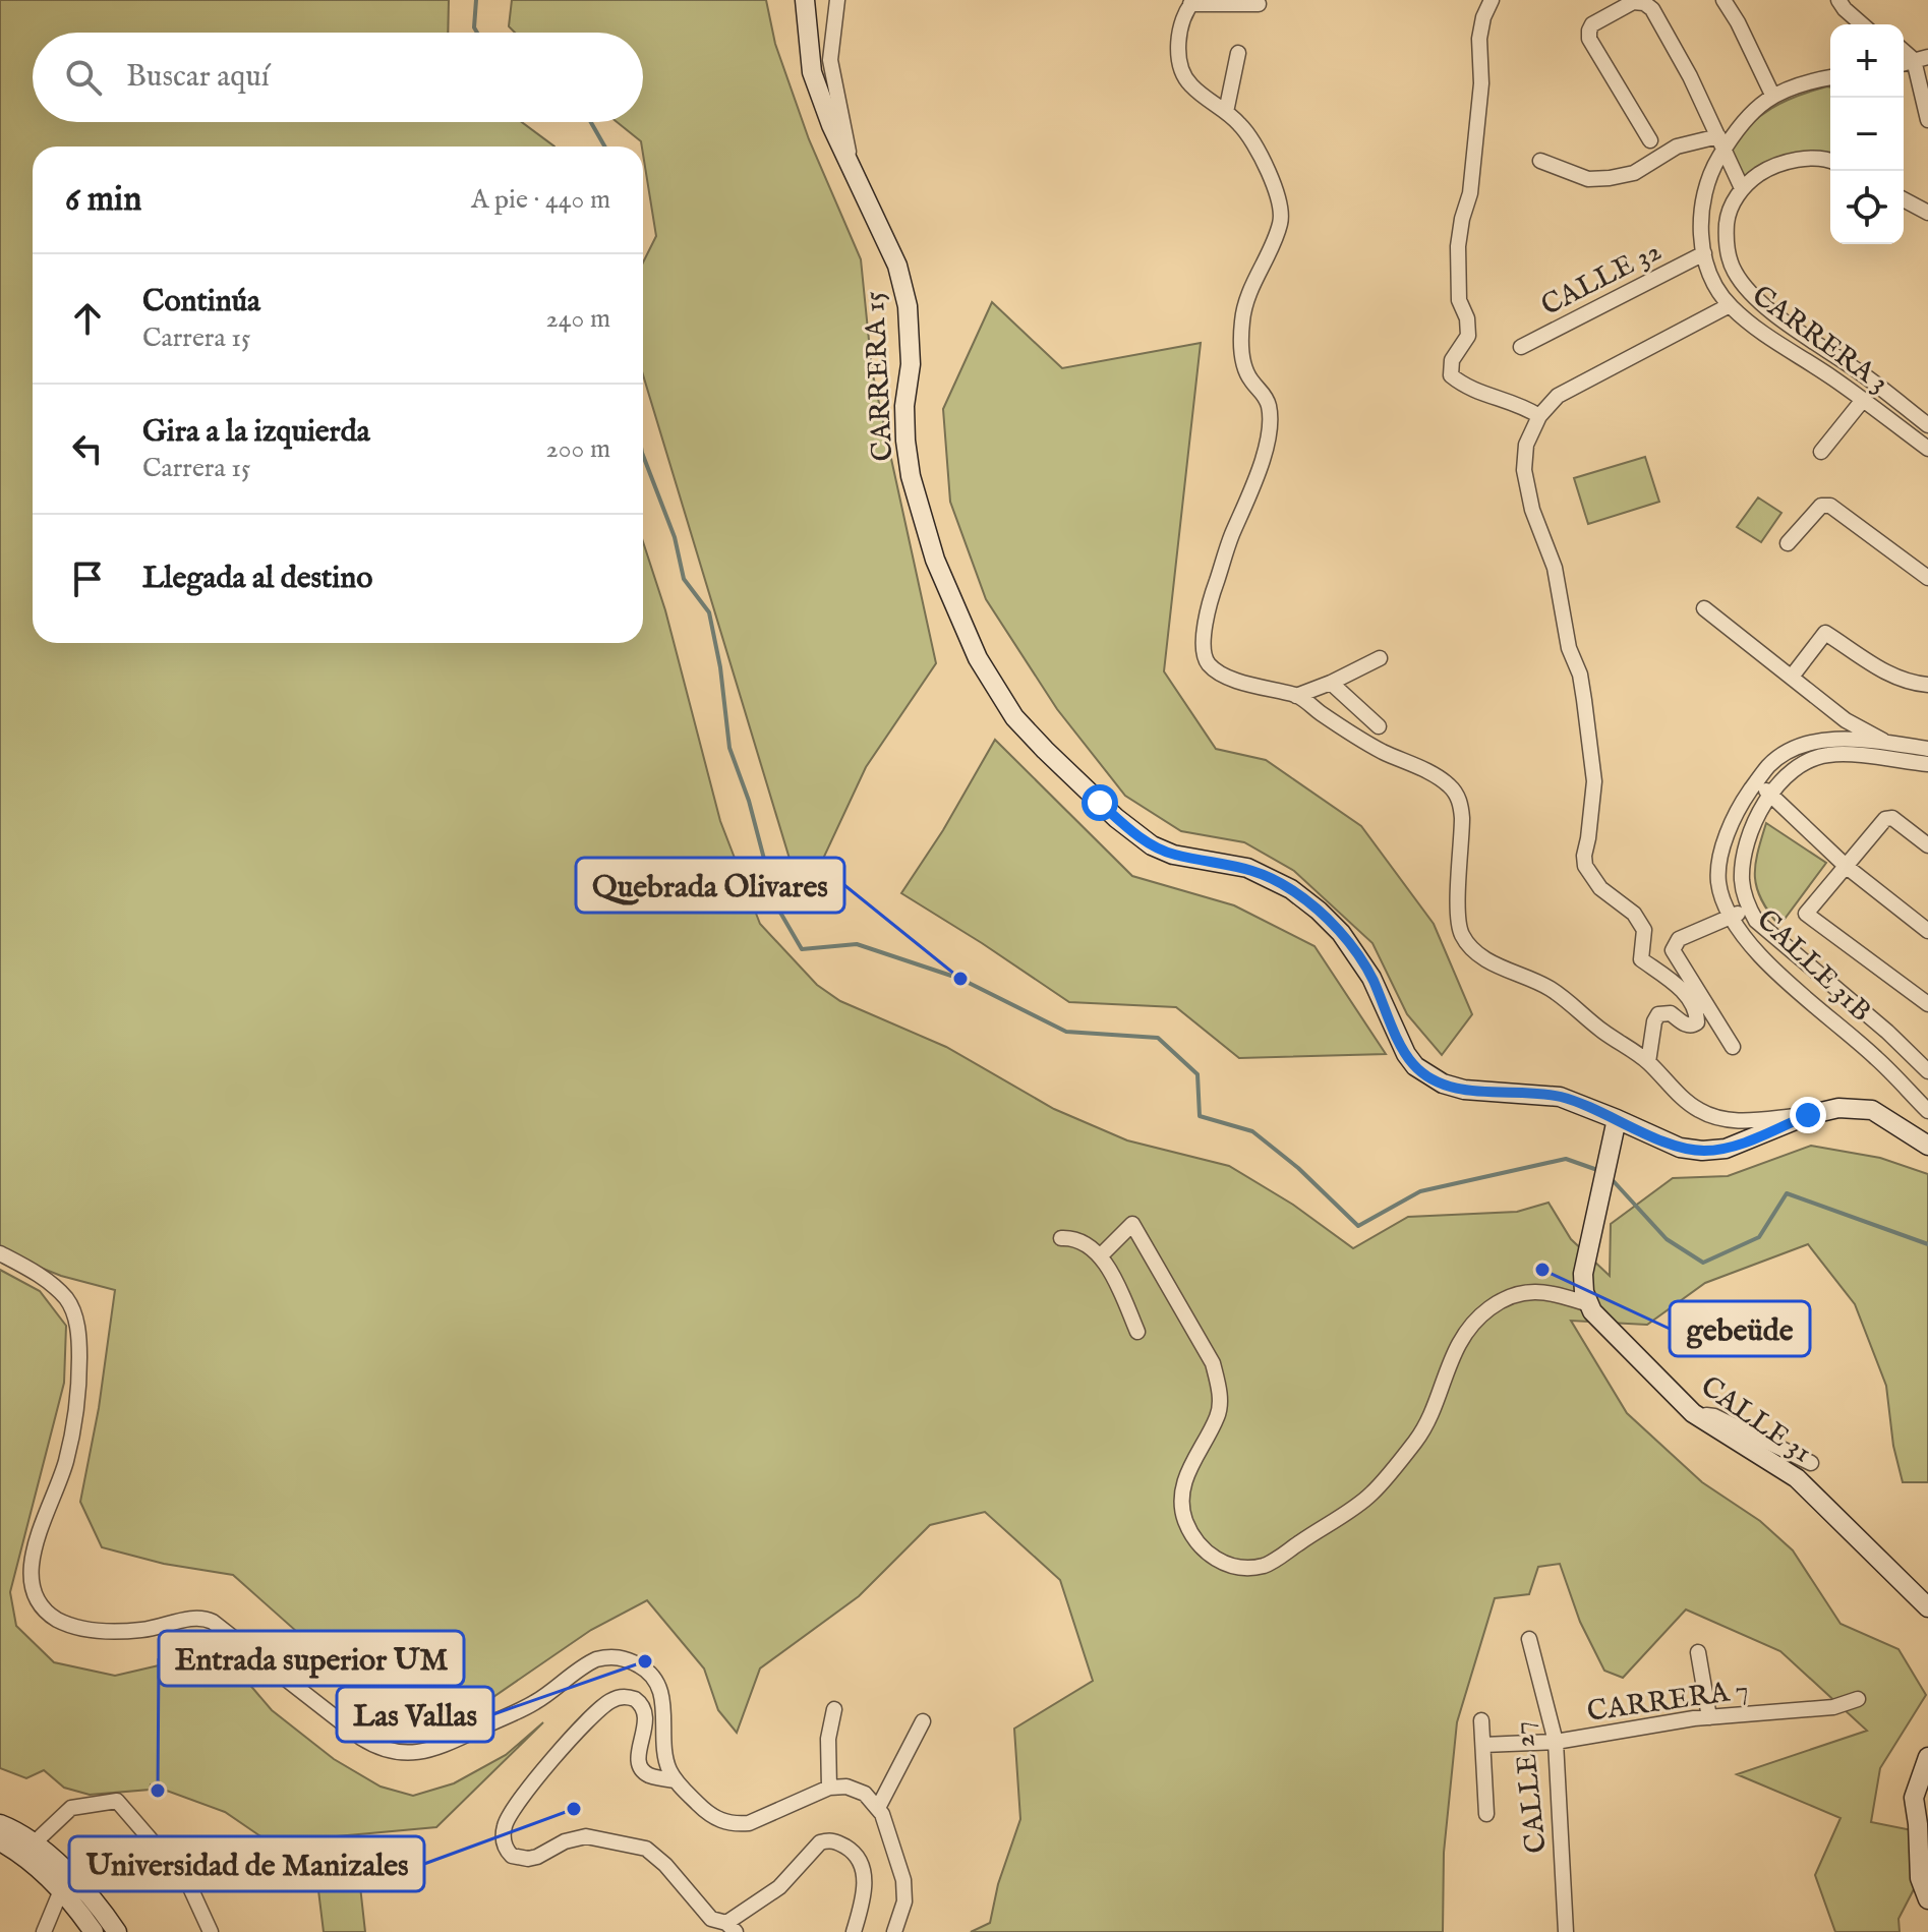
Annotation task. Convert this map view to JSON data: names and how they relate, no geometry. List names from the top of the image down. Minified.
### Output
{"streets":{"main road":["CARRERA 15","CALLE 31"],"street":["CALLE 32","CARRERA 3","CALLE 31B","CARRERA 7","CALLE 27"]},"crossings":[["CALLE 32","CARRERA 3"],["CARRERA 15","CALLE 31"],["CARRERA 7","CALLE 27"]],"places":["Quebrada Olivares","gebeüde","Las Vallas","Entrada superior UM","Universidad de Manizales"],"page":{"map_buttons":["+","−"],"search":"Buscar aquí","heading":["6 min","A pie · 440 m"],"list":[["Continúa","Carrera 15","240 m"],["Gira a la izquierda","Carrera 15","200 m"],"Llegada al destino"]}}
